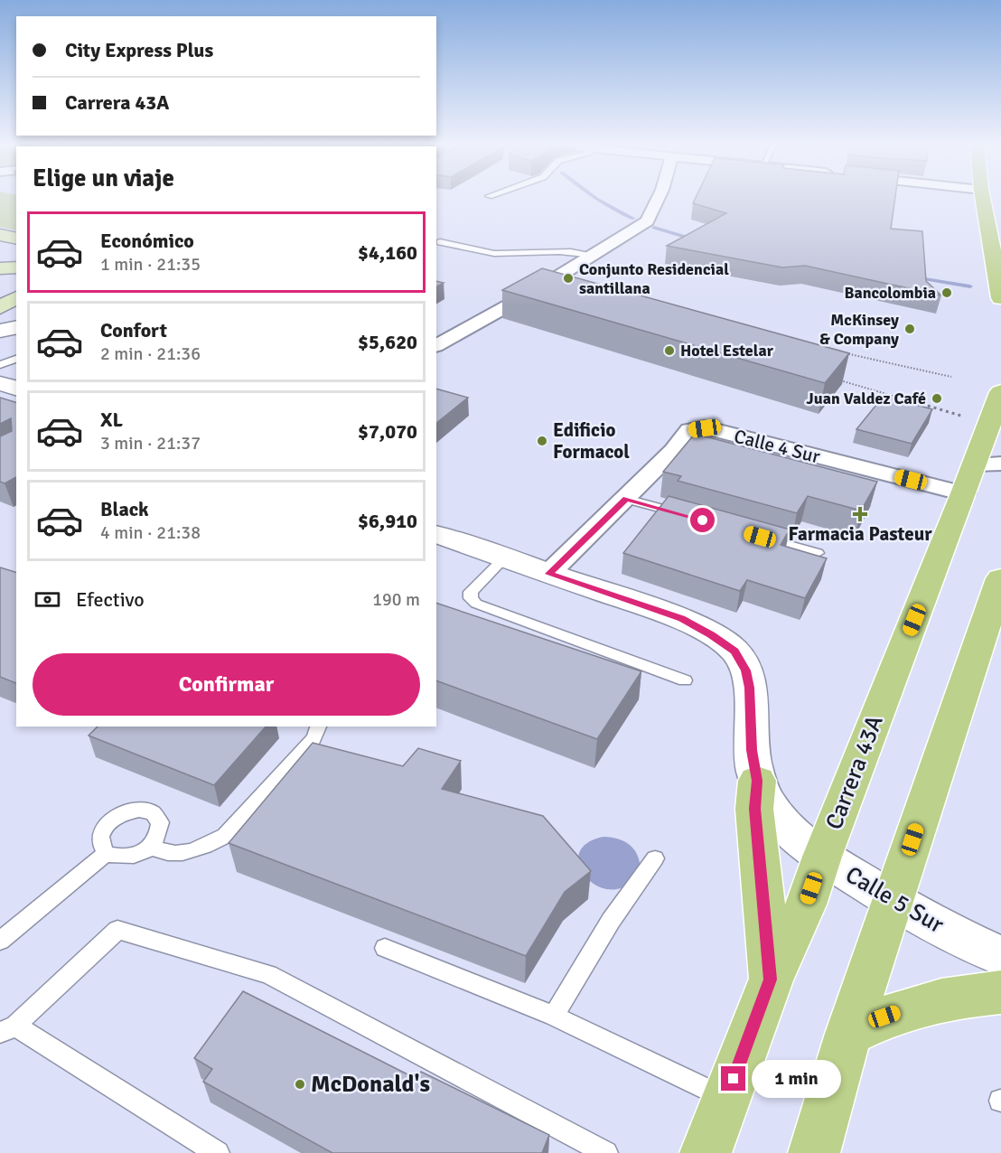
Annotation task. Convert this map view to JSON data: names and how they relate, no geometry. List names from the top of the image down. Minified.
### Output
{"streets":{"main road":["Carrera 43A"],"street":["Calle 4 Sur","Calle 5 Sur"]},"crossings":[["Calle 4 Sur","Carrera 43A"],["Carrera 43A","Calle 5 Sur"]],"places":{"other":["Conjunto Residencial santillana","Bancolombia","McKinsey & Company","Hotel Estelar","Juan Valdez Café","Edificio Formacol","McDonald's"],"health":["Farmacia Pasteur"]},"page":{"banner":["City Express Plus","Carrera 43A"],"heading":"Elige un viaje","list":[{"name":"Económico","note":"1 min · 21:35","value":"$4,160"},{"name":"Confort","note":"2 min · 21:36","value":"$5,620"},{"name":"XL","note":"3 min · 21:37","value":"$7,070"},{"name":"Black","note":"4 min · 21:38","value":"$6,910"}],"pay":["Efectivo","190 m"],"buttons":"Confirmar","bubble":"1 min"}}
